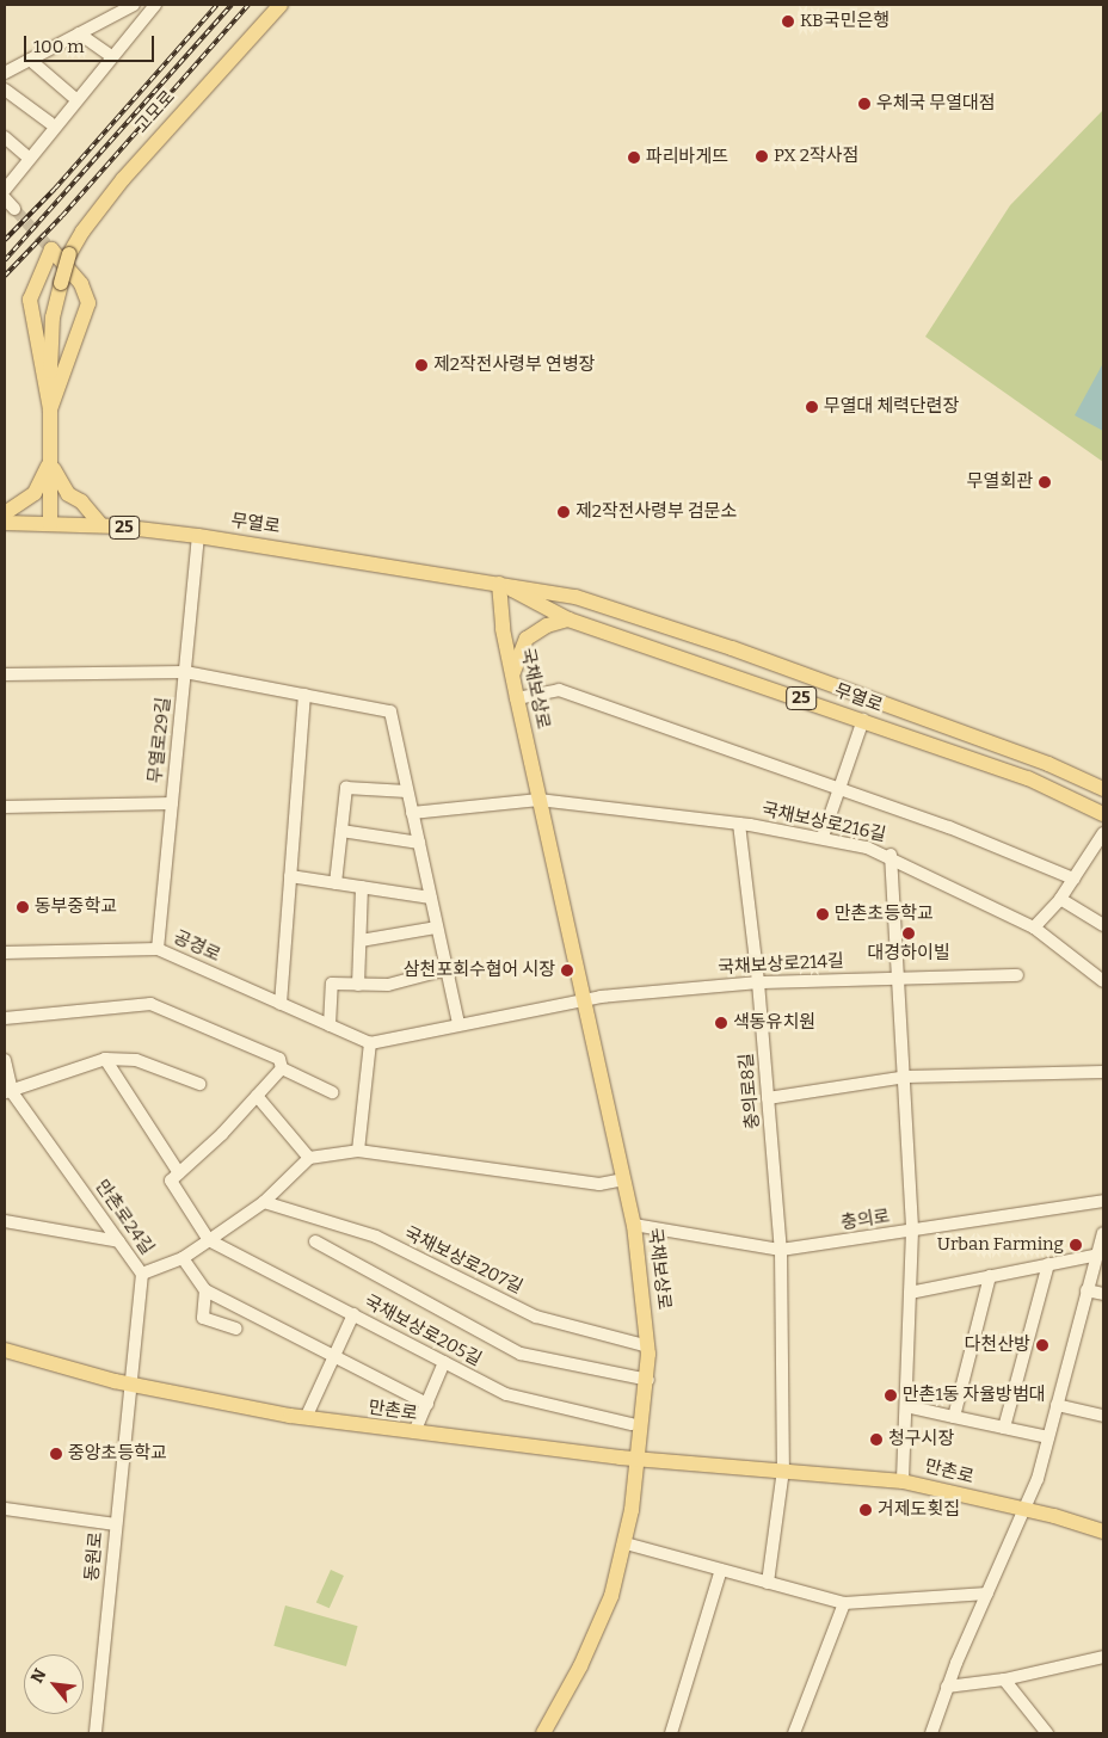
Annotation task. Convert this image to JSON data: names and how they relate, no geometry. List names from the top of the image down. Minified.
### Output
{"streets":{"main road":["고모로","무열로","25","국채보상로","만촌로"],"street":["무열로29길","국채보상로216길","공경로","국채보상로214길","충의로8길","만촌로24길","충의로","국채보상로207길","국채보상로205길","동원로"]},"crossings":[["무열로","국채보상로"],["무열로","무열로29길"],["국채보상로","국채보상로216길"],["국채보상로","국채보상로214길"],["국채보상로","충의로"],["국채보상로","국채보상로207길"],["국채보상로","만촌로"],["무열로29길","공경로"],["국채보상로216길","충의로8길"],["국채보상로214길","충의로8길"],["충의로8길","충의로"],["충의로8길","만촌로"],["만촌로24길","만촌로"],["만촌로24길","동원로"],["만촌로","동원로"]],"places":["KB국민은행","우체국 무열대점","PX 2작사점","파리바게뜨","제2작전사령부 연병장","무열대 체력단련장","무열회관","제2작전사령부 검문소","동부중학교","만촌초등학교","대경하이빌","삼천포회수협어 시장","색동유치원","Urban Farming","다천산방","만촌1동 자율방범대","청구시장","중앙초등학교","거제도횟집"],"scale_bar":"100 m","north":"top left"}
